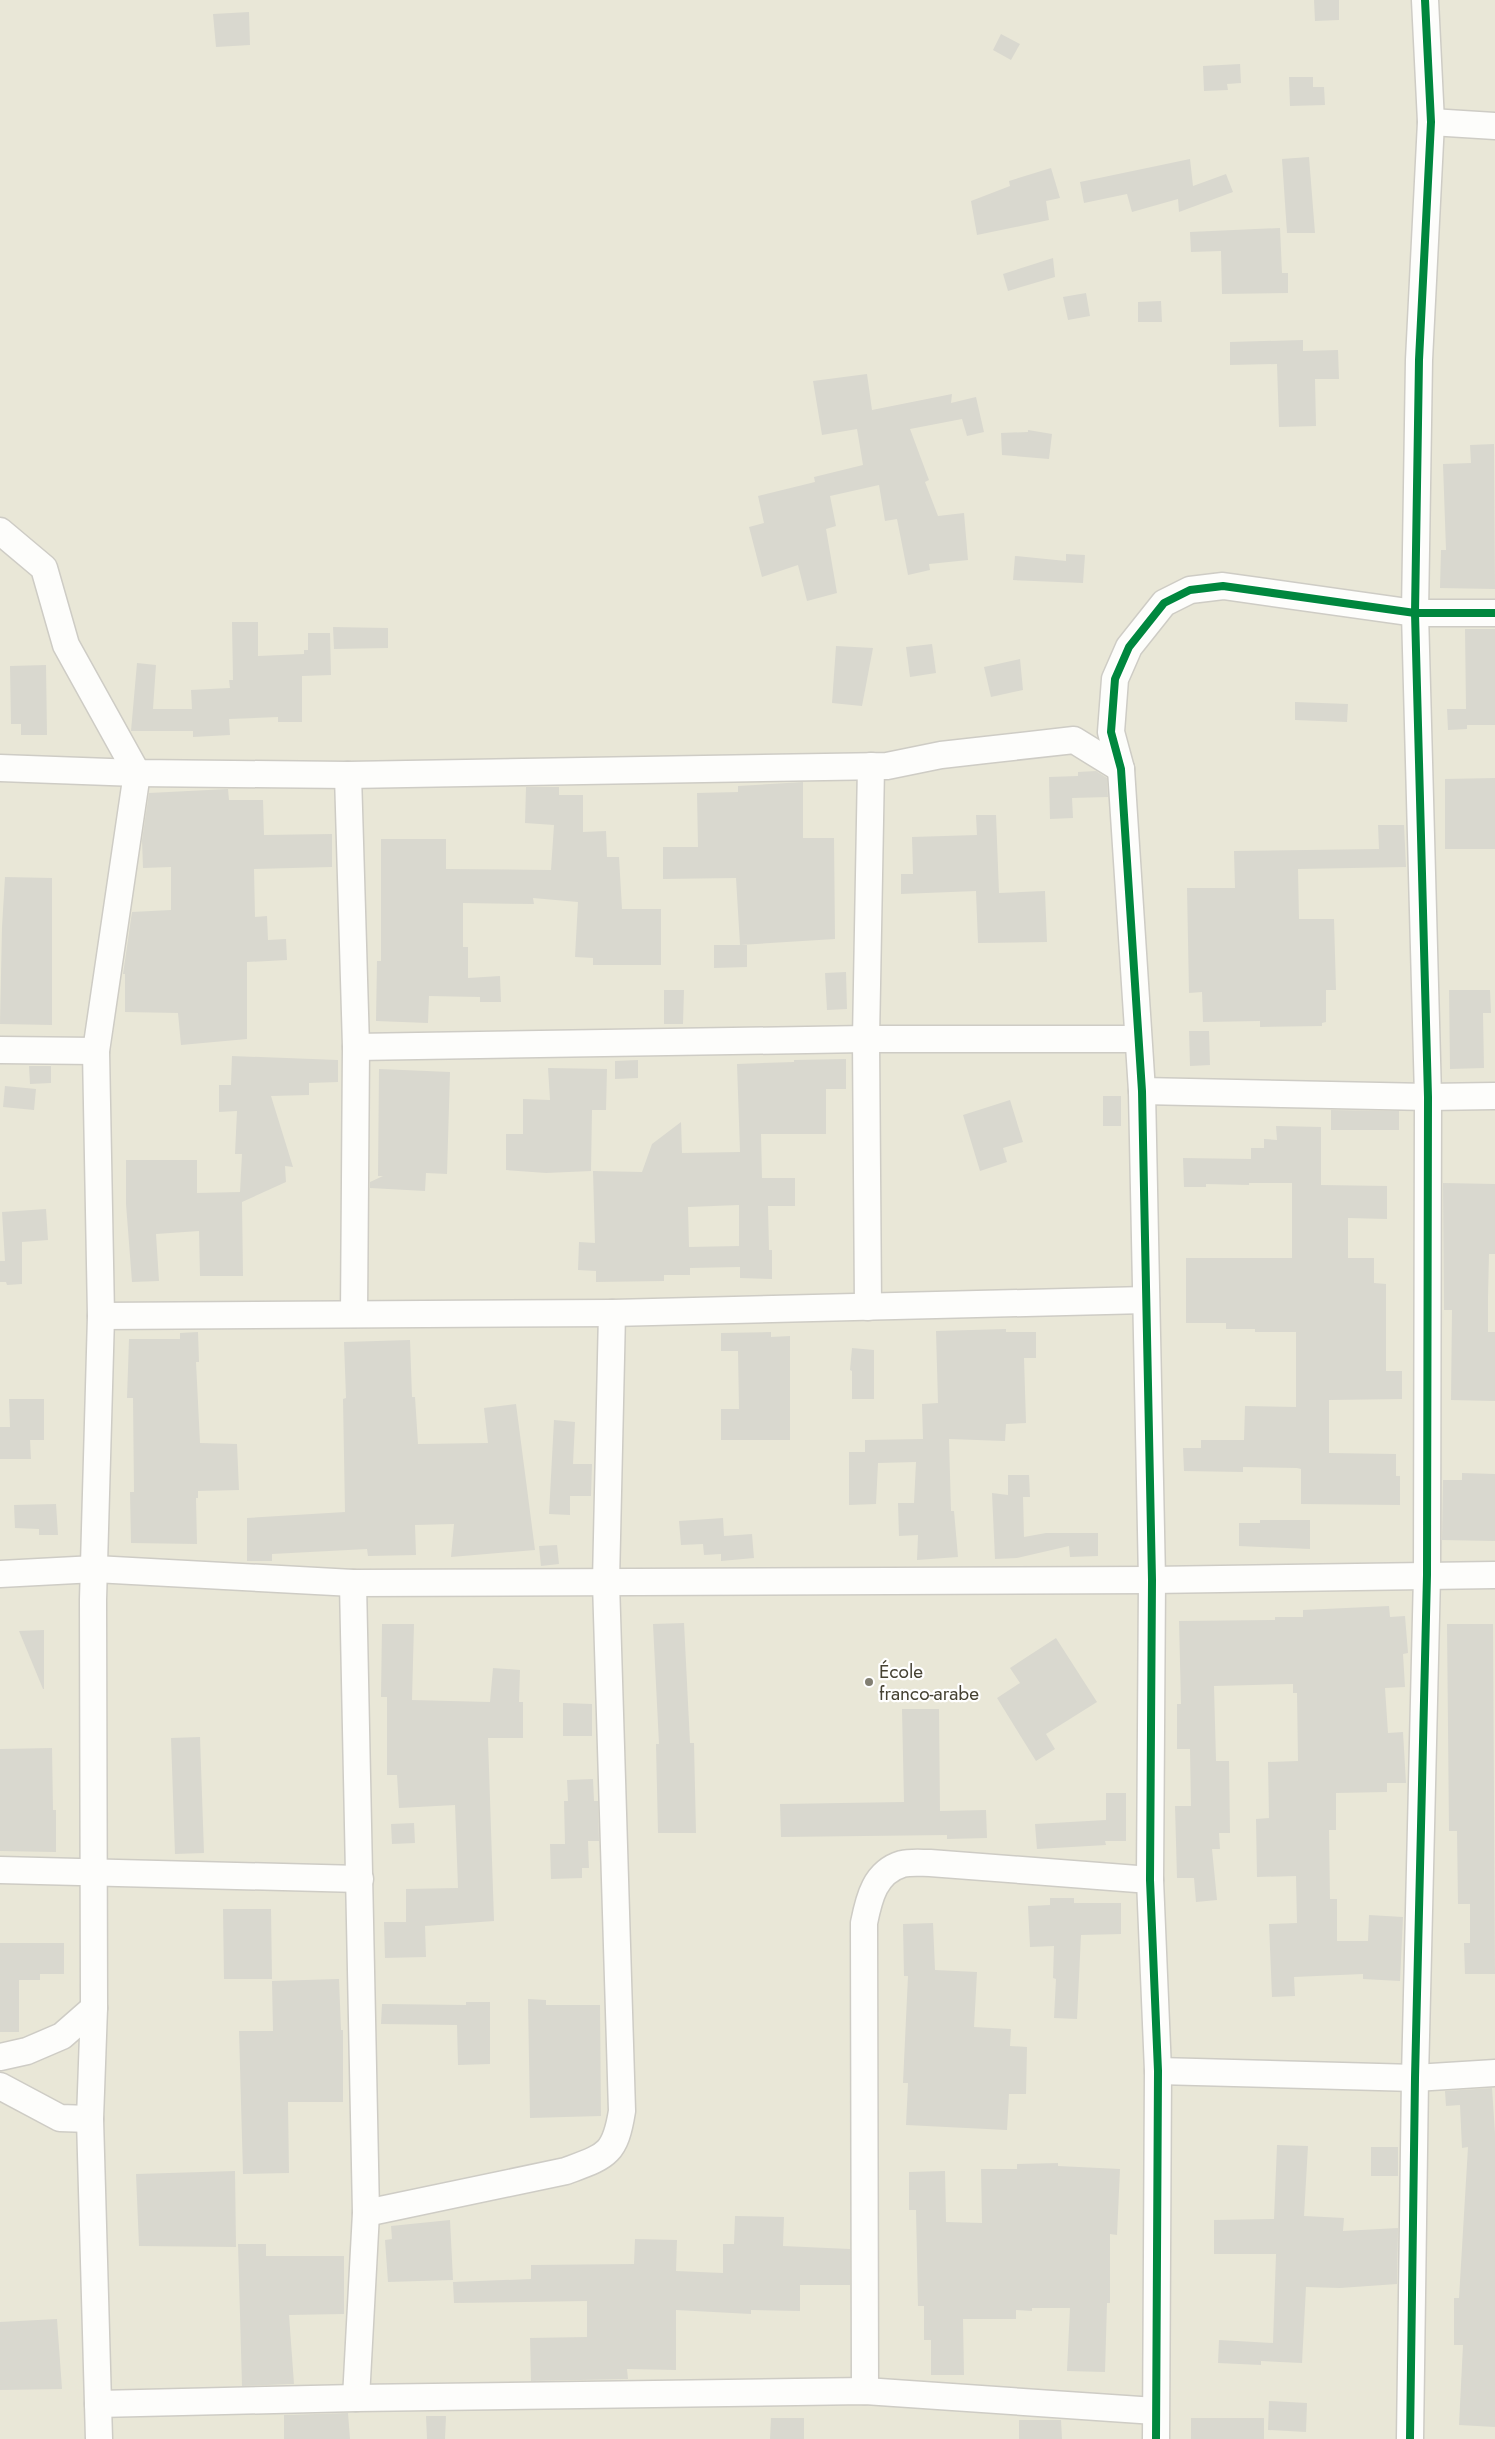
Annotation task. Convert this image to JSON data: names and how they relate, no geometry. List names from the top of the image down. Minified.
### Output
{"places":["École franco-arabe"]}
